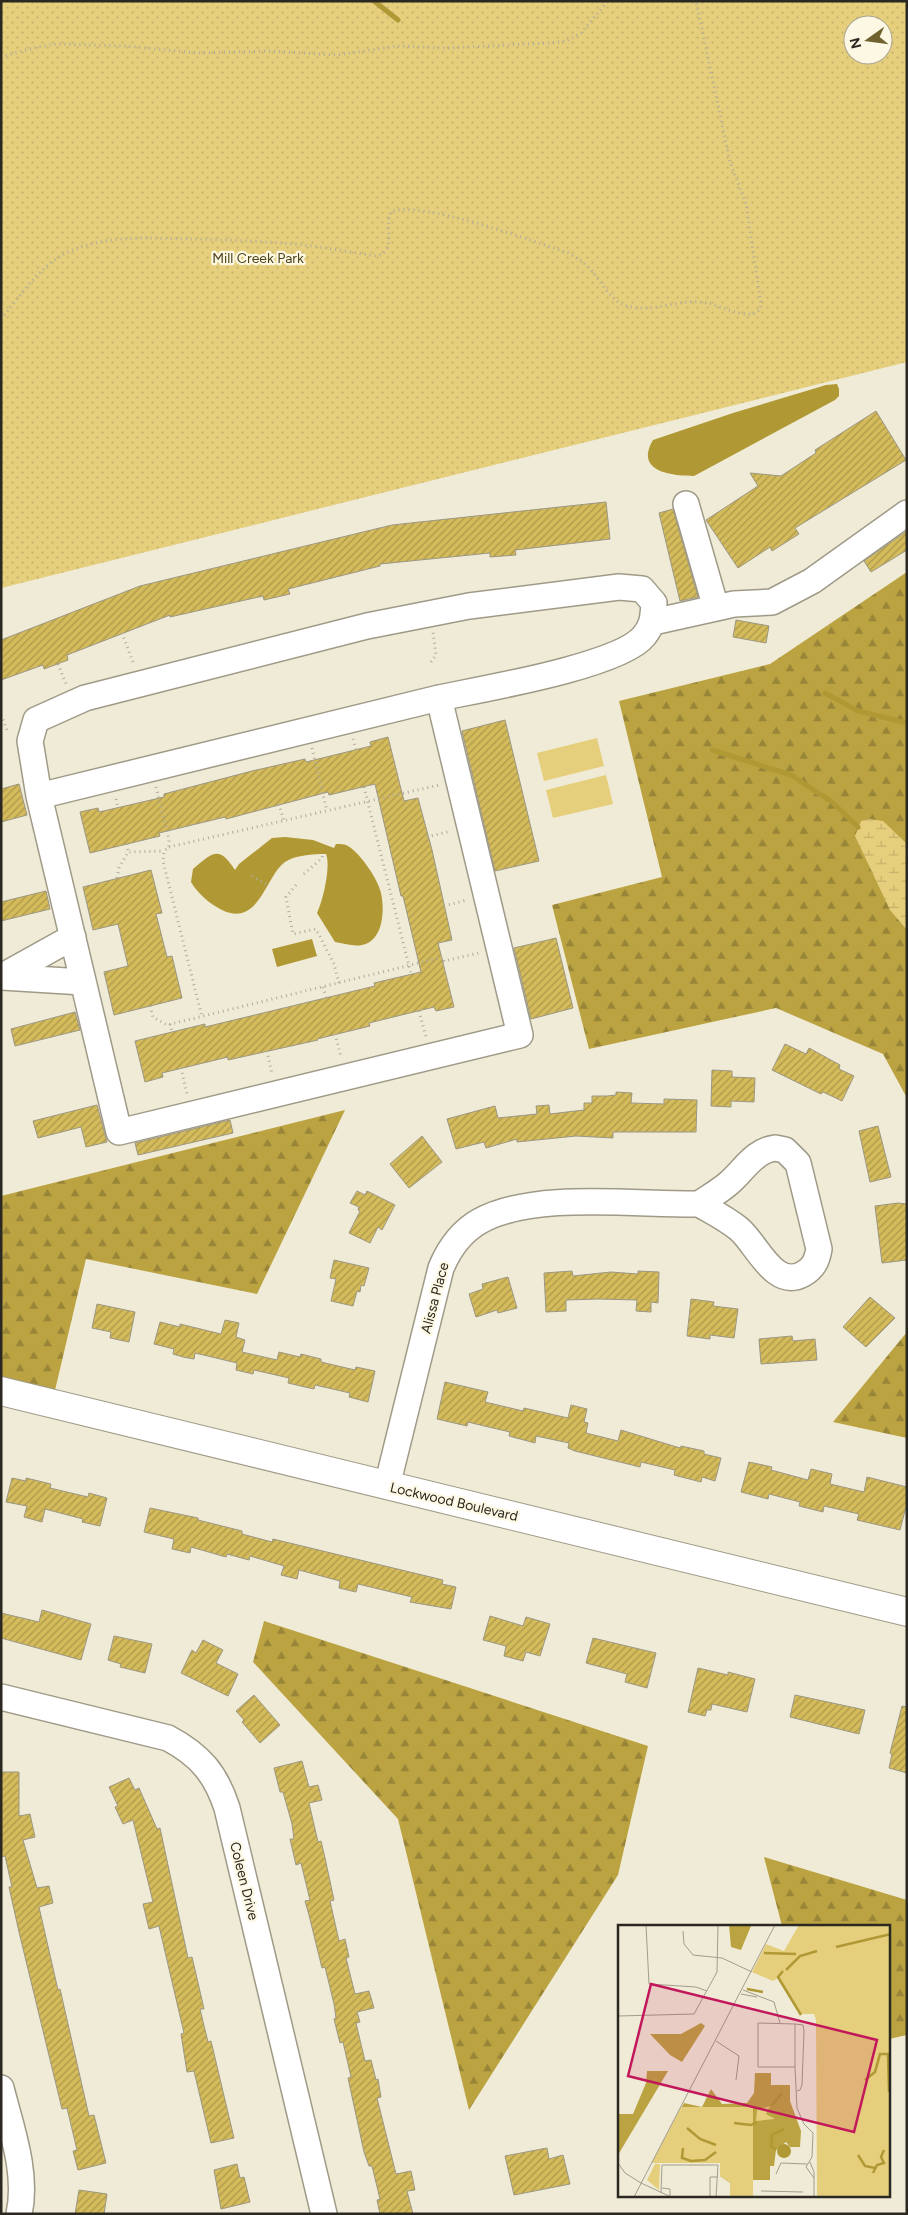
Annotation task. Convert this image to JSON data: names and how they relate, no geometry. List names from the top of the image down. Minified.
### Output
{"streets":{"main road":["Lockwood Boulevard"],"street":["Alissa Place","Coleen Drive"]},"crossings":[["Alissa Place","Lockwood Boulevard"]],"parks":["Mill Creek Park"],"north":"left"}
